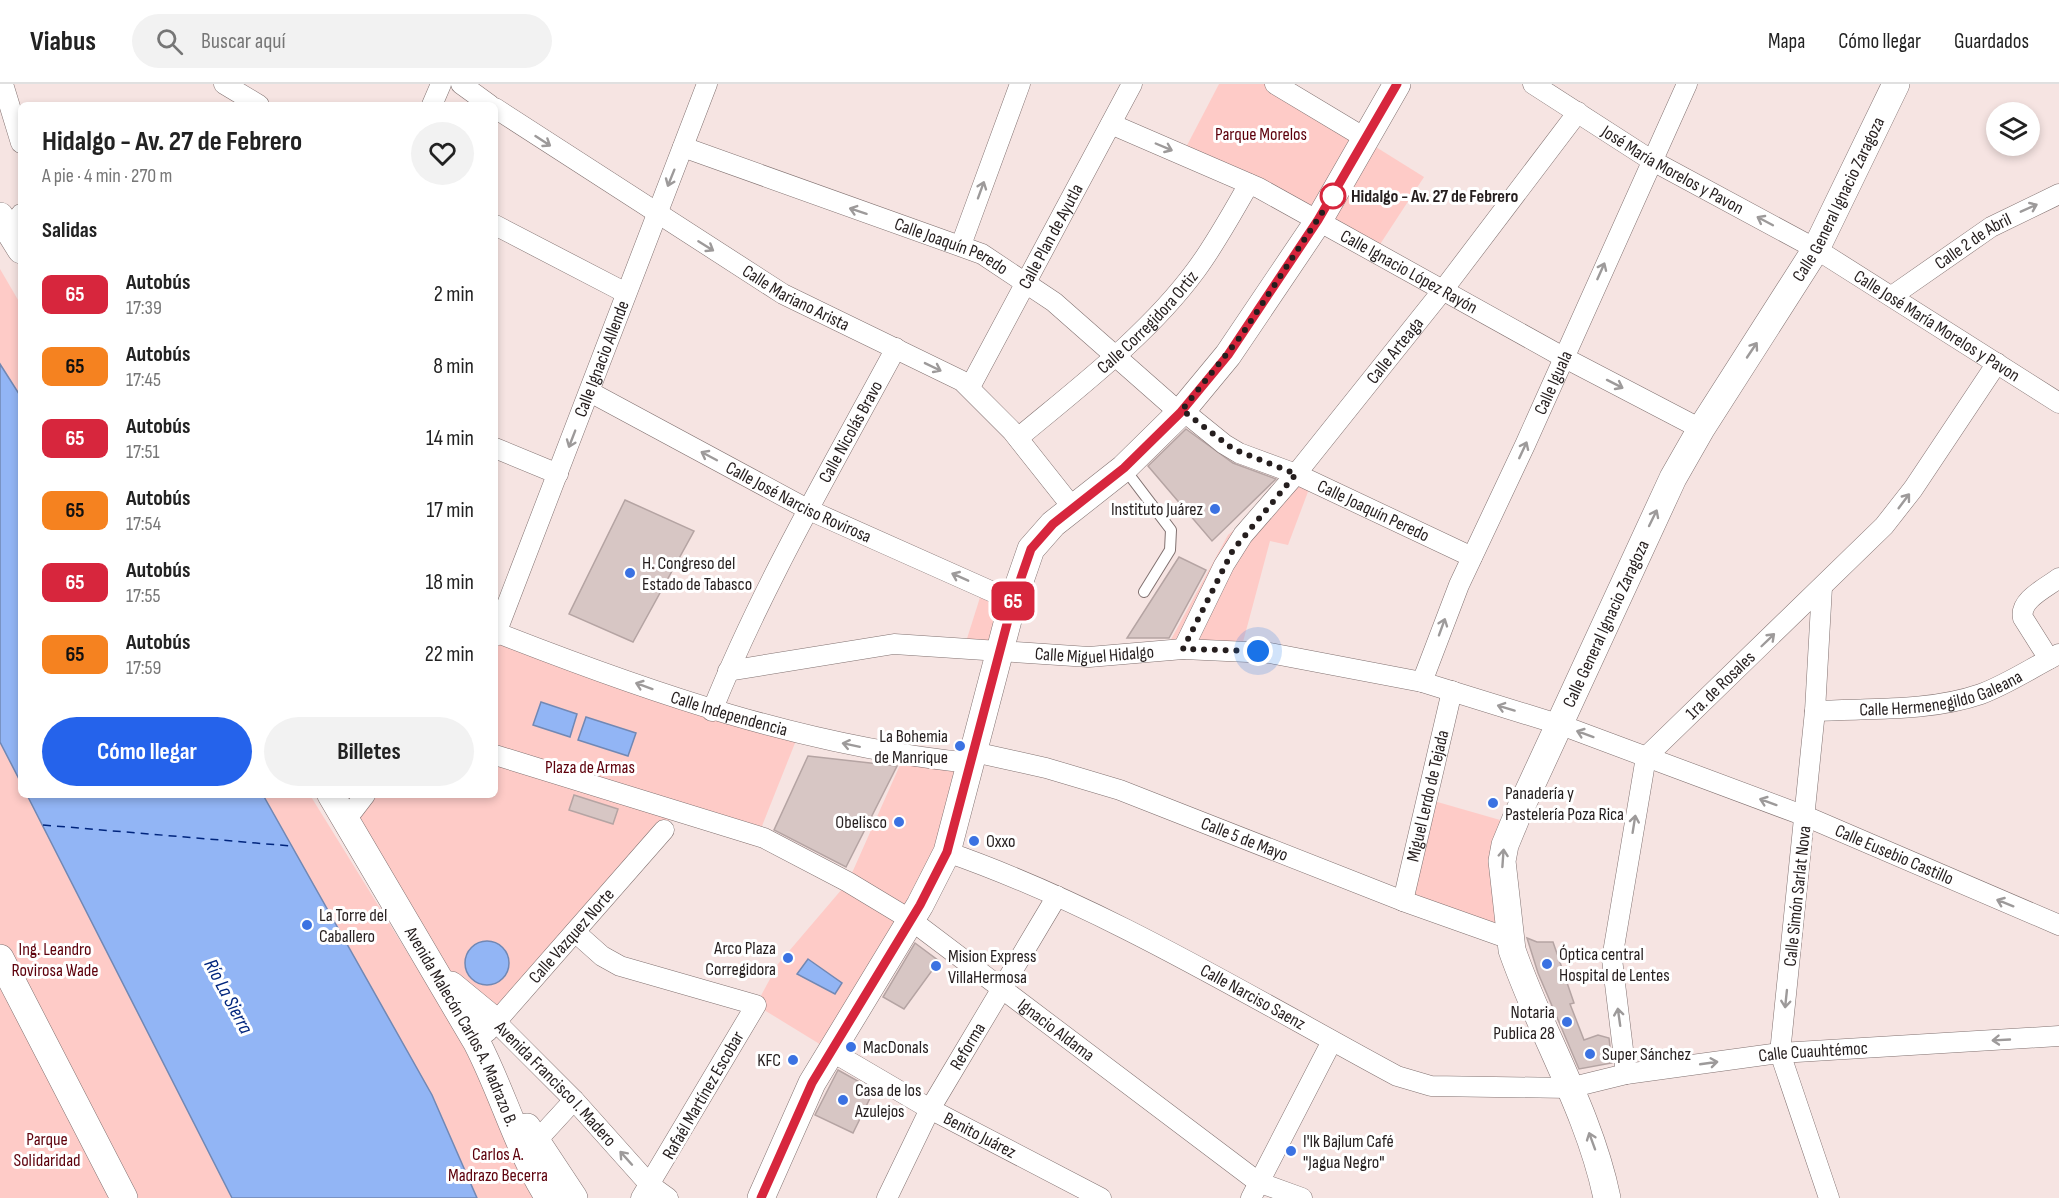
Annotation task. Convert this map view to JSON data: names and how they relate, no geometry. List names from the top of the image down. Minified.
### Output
{"streets":{"main road":["Calle General Ignacio Zaragoza","Avenida Malecón Carlos A. Madrazo B.","Avenida Francisco I. Madero"],"street":["José María Morelos y Pavon","Calle Plan de Ayutla","Calle 2 de Abril","Calle Joaquín Peredo","Calle Ignacio López Rayón","Calle Mariano Arista","Calle Corregidora Ortiz","Calle José María Morelos y Pavon","Calle Arteaga","Calle Ignacio Allende","Calle Iguala","Calle Nicolás Bravo","Calle José Narciso Rovirosa","Calle Miguel Hidalgo","1ra. de Rosales","Calle Hermenegildo Galeana","Calle Independencia","Miguel Lerdo de Tejada","Calle 5 de Mayo","Calle Eusebio Castillo","Calle Simón Sarlat Nova","Calle Vazquez Norte","Calle Narciso Saenz","Ignacio Aldama","Reforma","Calle Cuauhtémoc","Rafaél Martínez Escobar","Benito Juárez"]},"crossings":[["José María Morelos y Pavon","Calle General Ignacio Zaragoza"],["José María Morelos y Pavon","Calle José María Morelos y Pavon"],["José María Morelos y Pavon","Calle Arteaga"],["José María Morelos y Pavon","Calle Iguala"],["Calle General Ignacio Zaragoza","Calle Ignacio López Rayón"],["Calle General Ignacio Zaragoza","Calle José María Morelos y Pavon"],["Calle General Ignacio Zaragoza","Calle Miguel Hidalgo"],["Calle General Ignacio Zaragoza","Calle 5 de Mayo"],["Calle General Ignacio Zaragoza","Calle Eusebio Castillo"],["Calle General Ignacio Zaragoza","Calle Narciso Saenz"],["Calle General Ignacio Zaragoza","Calle Cuauhtémoc"],["Calle Plan de Ayutla","Calle Joaquín Peredo"],["Calle Plan de Ayutla","Calle Ignacio López Rayón"],["Calle Plan de Ayutla","Calle Mariano Arista"],["Calle 2 de Abril","Calle José María Morelos y Pavon"],["Calle Joaquín Peredo","Calle Corregidora Ortiz"],["Calle Joaquín Peredo","Calle Arteaga"],["Calle Joaquín Peredo","Calle Ignacio Allende"],["Calle Joaquín Peredo","Calle Iguala"],["Calle Ignacio López Rayón","Calle Corregidora Ortiz"],["Calle Ignacio López Rayón","Calle Arteaga"],["Calle Ignacio López Rayón","Calle Iguala"],["Calle Mariano Arista","Calle Corregidora Ortiz"],["Calle Mariano Arista","Calle Ignacio Allende"],["Calle Mariano Arista","Calle Nicolás Bravo"],["Calle José María Morelos y Pavon","1ra. de Rosales"],["Calle Arteaga","Calle Miguel Hidalgo"],["Calle Ignacio Allende","Calle José Narciso Rovirosa"],["Calle Iguala","Calle Miguel Hidalgo"],["Calle Nicolás Bravo","Calle José Narciso Rovirosa"],["Calle Nicolás Bravo","Calle Miguel Hidalgo"],["Calle Nicolás Bravo","Calle Independencia"],["Calle Miguel Hidalgo","Miguel Lerdo de Tejada"],["Calle Miguel Hidalgo","Calle Eusebio Castillo"],["1ra. de Rosales","Calle Eusebio Castillo"],["1ra. de Rosales","Calle Simón Sarlat Nova"],["Calle Hermenegildo Galeana","Calle Simón Sarlat Nova"],["Calle Independencia","Calle 5 de Mayo"],["Miguel Lerdo de Tejada","Calle 5 de Mayo"],["Calle Eusebio Castillo","Calle Simón Sarlat Nova"],["Calle Simón Sarlat Nova","Calle Cuauhtémoc"],["Calle Vazquez Norte","Avenida Malecón Carlos A. Madrazo B."],["Calle Vazquez Norte","Avenida Francisco I. Madero"],["Calle Vazquez Norte","Rafaél Martínez Escobar"],["Calle Narciso Saenz","Reforma"],["Calle Narciso Saenz","Calle Cuauhtémoc"],["Avenida Malecón Carlos A. Madrazo B.","Avenida Francisco I. Madero"],["Ignacio Aldama","Reforma"],["Reforma","Benito Juárez"],["Avenida Francisco I. Madero","Rafaél Martínez Escobar"]],"one_way":["José María Morelos y Pavon","Calle General Ignacio Zaragoza","Calle 2 de Abril","Calle Ignacio López Rayón","Calle Mariano Arista","Calle Iguala","Calle José Narciso Rovirosa","1ra. de Rosales","Calle Independencia","Calle Eusebio Castillo"],"water":["Río La Sierra"],"parks":["Parque Morelos","Plaza de Armas","Ing. Leandro Rovirosa Wade","Parque Solidaridad","Carlos A. Madrazo Becerra"],"places":["Hidalgo - Av. 27 de Febrero","Instituto Juárez","H. Congreso del Estado de Tabasco","La Bohemia de Manrique","Panadería y Pastelería Poza Rica","Obelisco","Oxxo","La Torre del Caballero","Arco Plaza Corregidora","Óptica central Hospital de Lentes","Mision Express VillaHermosa","Notaria Publica 28","MacDonals","Super Sánchez","KFC","Casa de los Azulejos","I'Ik Bajlum Café \"Jagua Negro\""],"lines":["bus line 65"],"page":{"header":"Viabus","search":"Buscar aquí","nav":["Mapa","Cómo llegar","Guardados"],"on_map":"65","heading":[["Hidalgo - Av. 27 de Febrero","A pie · 4 min · 270 m"],"Salidas"],"list":[{"mark":"65","name":"Autobús","note":"17:39","value":"2 min"},{"mark":"65","name":"Autobús","note":"17:45","value":"8 min"},{"mark":"65","name":"Autobús","note":"17:51","value":"14 min"},{"mark":"65","name":"Autobús","note":"17:54","value":"17 min"},{"mark":"65","name":"Autobús","note":"17:55","value":"18 min"},{"mark":"65","name":"Autobús","note":"17:59","value":"22 min"}],"buttons":["Cómo llegar","Billetes"]}}
